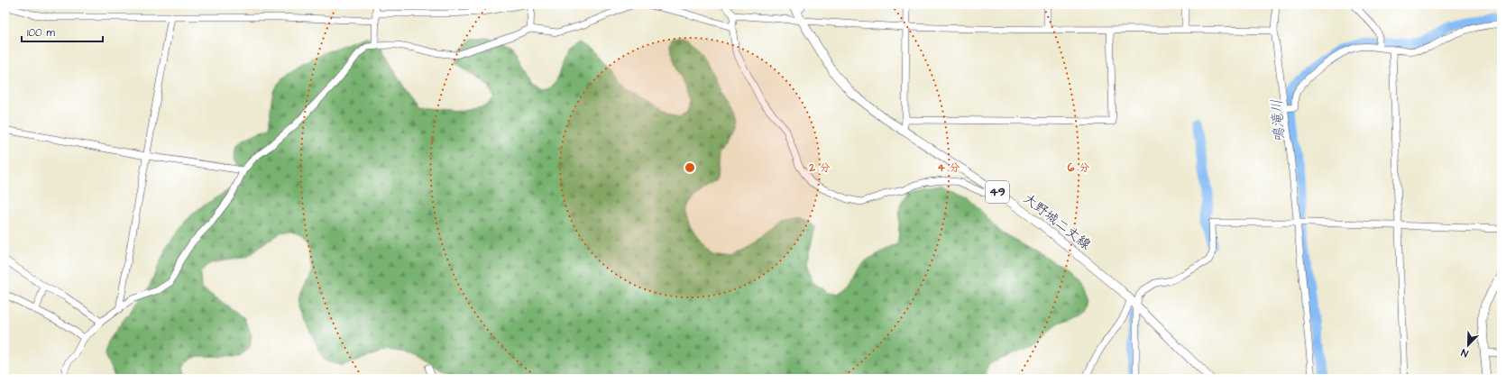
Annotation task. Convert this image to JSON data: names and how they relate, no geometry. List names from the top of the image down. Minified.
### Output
{"streets":{"main road":["49","大野城二丈線"]},"water":["鳴滝川"],"scale_bar":"100 m","north":"bottom left","rings":["2 分","4 分","6 分"]}
